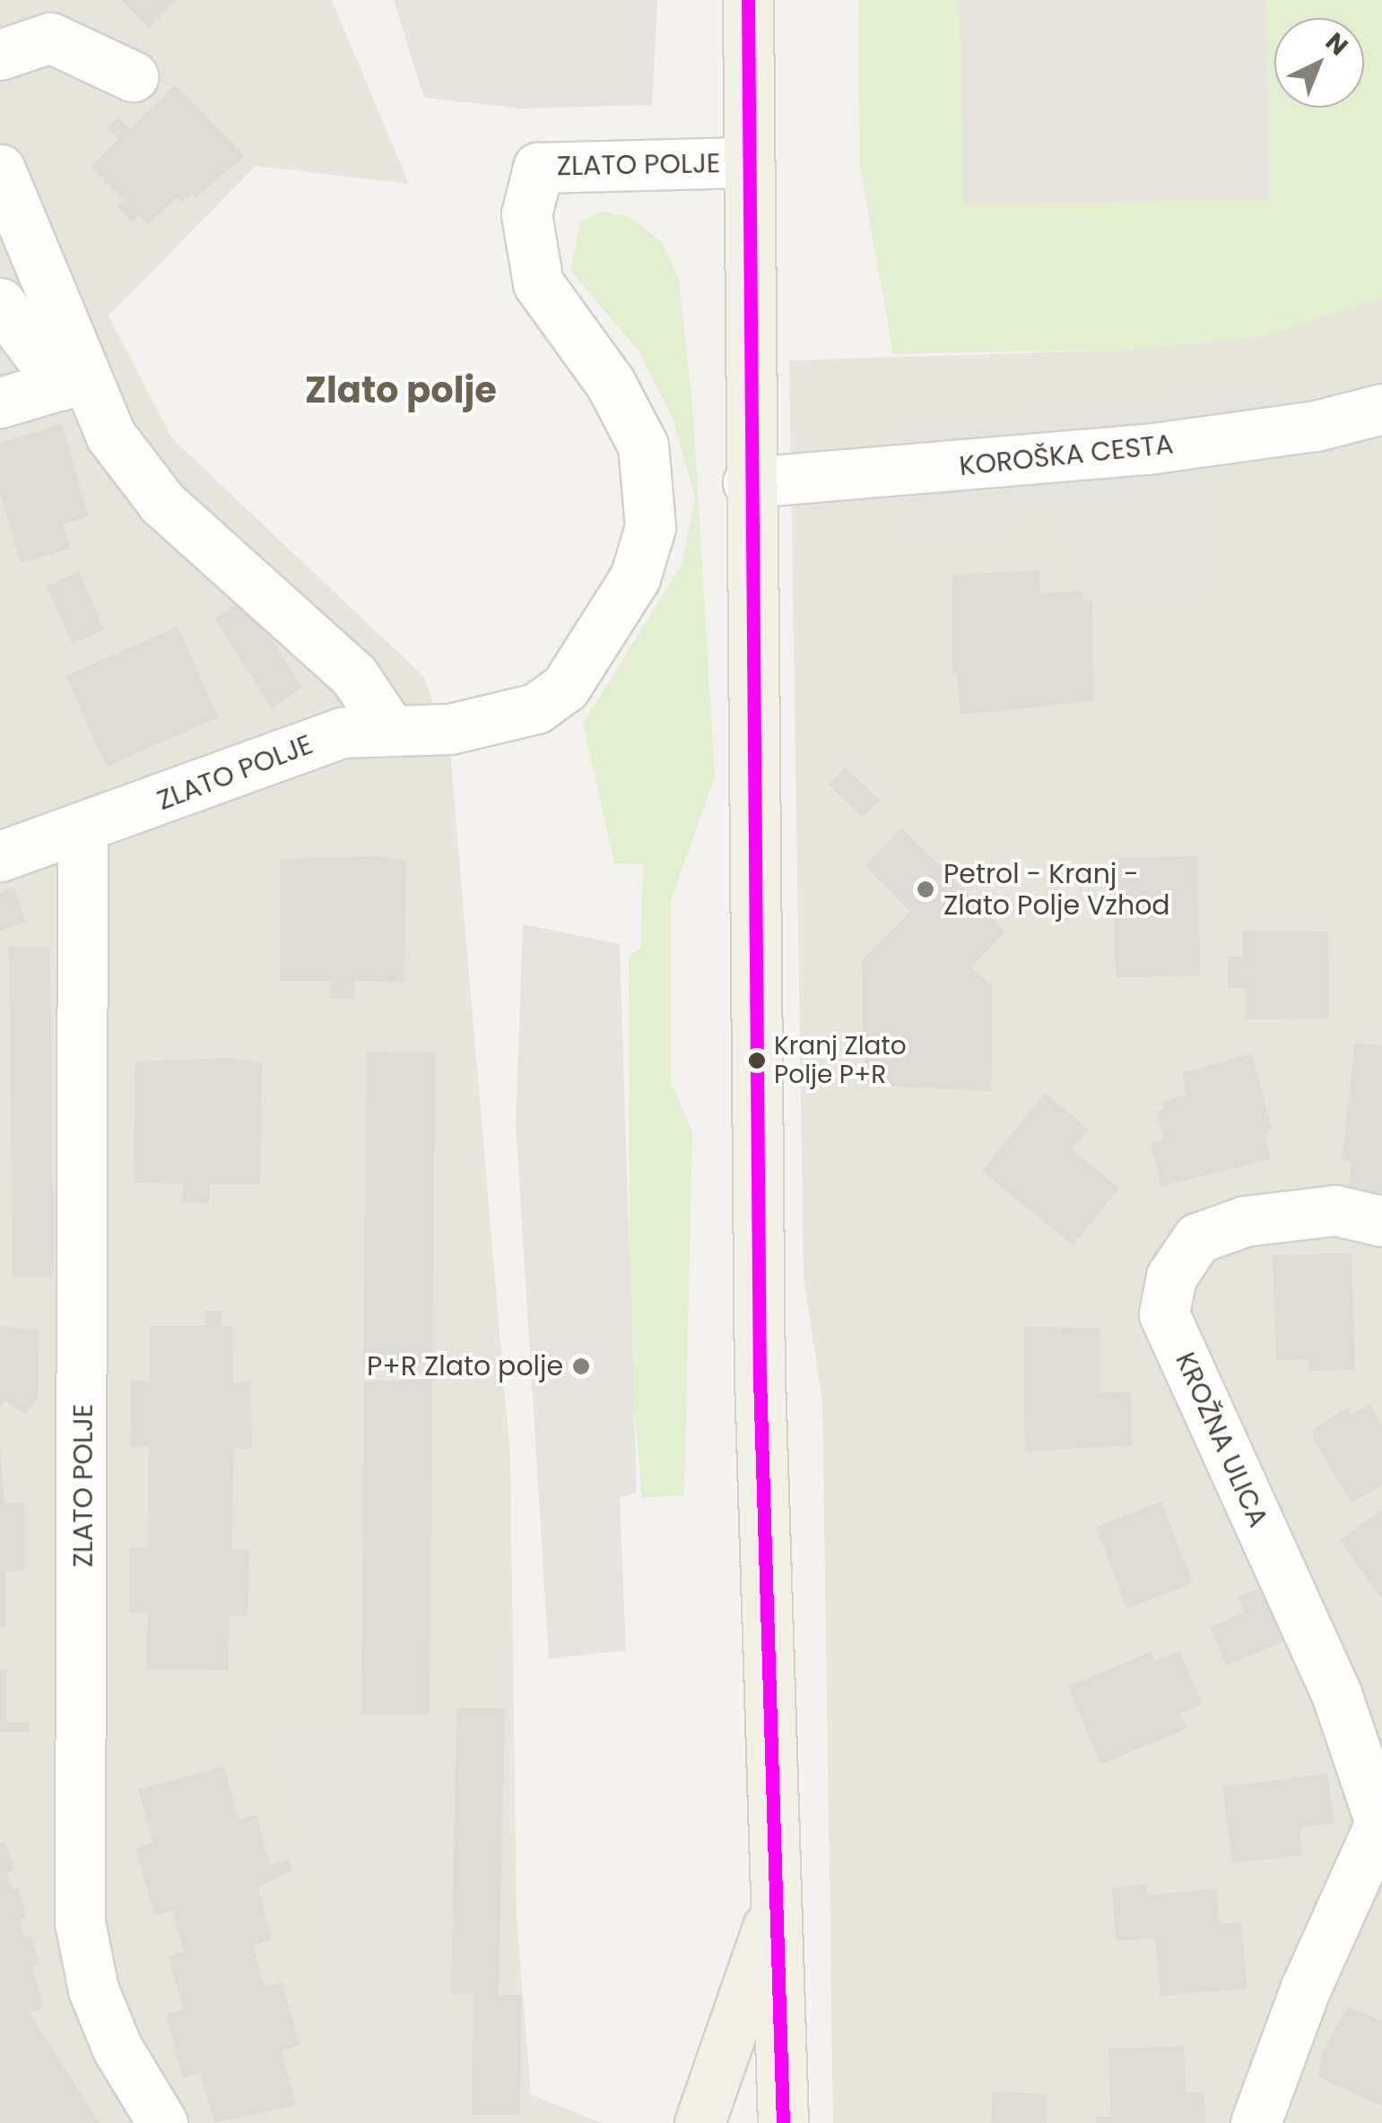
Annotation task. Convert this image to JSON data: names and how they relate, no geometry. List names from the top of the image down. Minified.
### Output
{"streets":{"street":["ZLATO POLJE","KOROŠKA CESTA","KROŽNA ULICA"]},"districts":["Zlato polje"],"places":["Petrol - Kranj - Zlato Polje Vzhod","Kranj Zlato Polje P+R","P+R Zlato polje"],"north":"top right"}
